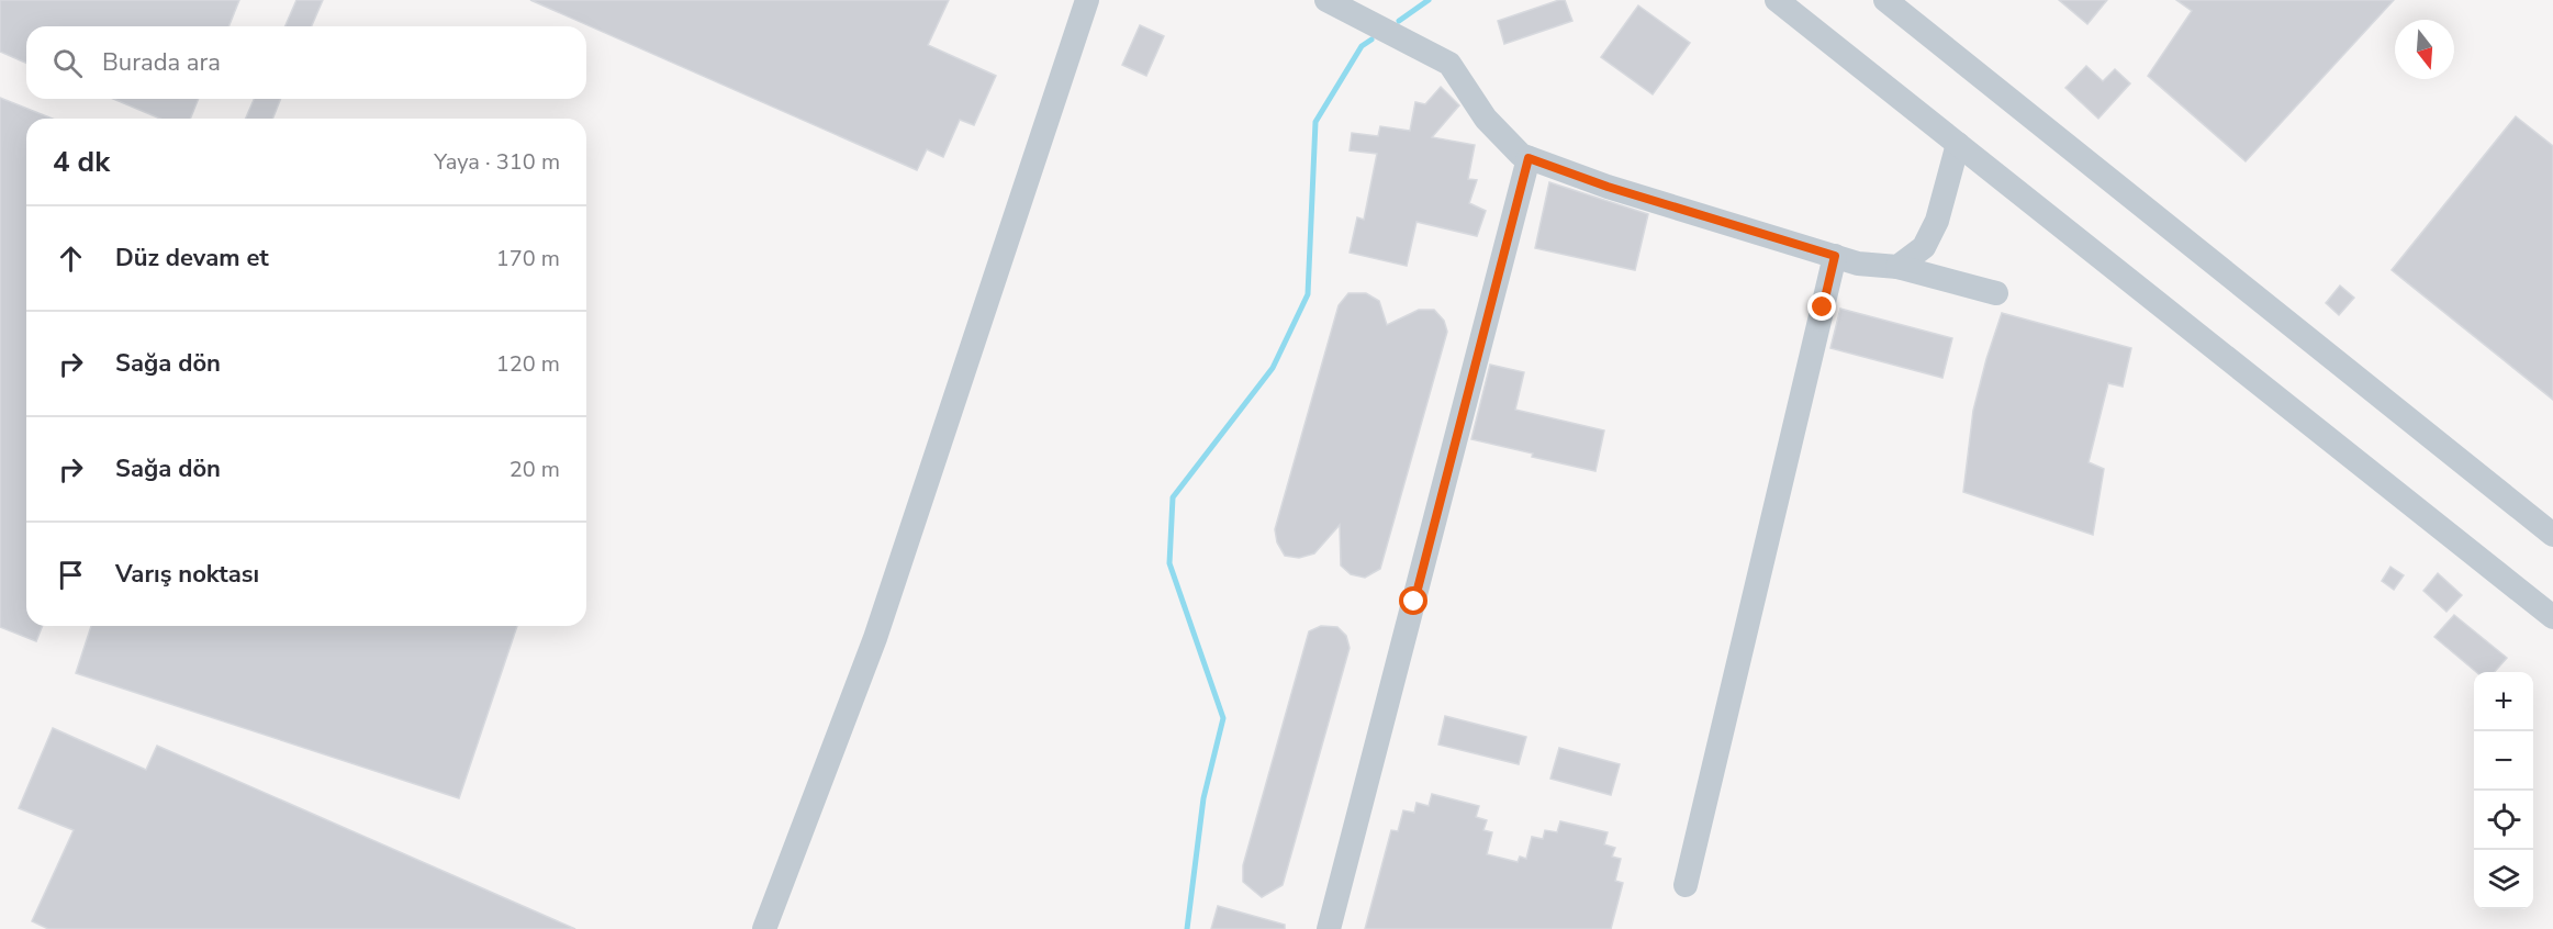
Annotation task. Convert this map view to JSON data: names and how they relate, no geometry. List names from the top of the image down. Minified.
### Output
{"north":"bottom","page":{"search":"Burada ara","heading":["4 dk","Yaya · 310 m"],"list":[["Düz devam et","170 m"],["Sağa dön","120 m"],["Sağa dön","20 m"],"Varış noktası"],"map_buttons":["+","−"]}}
